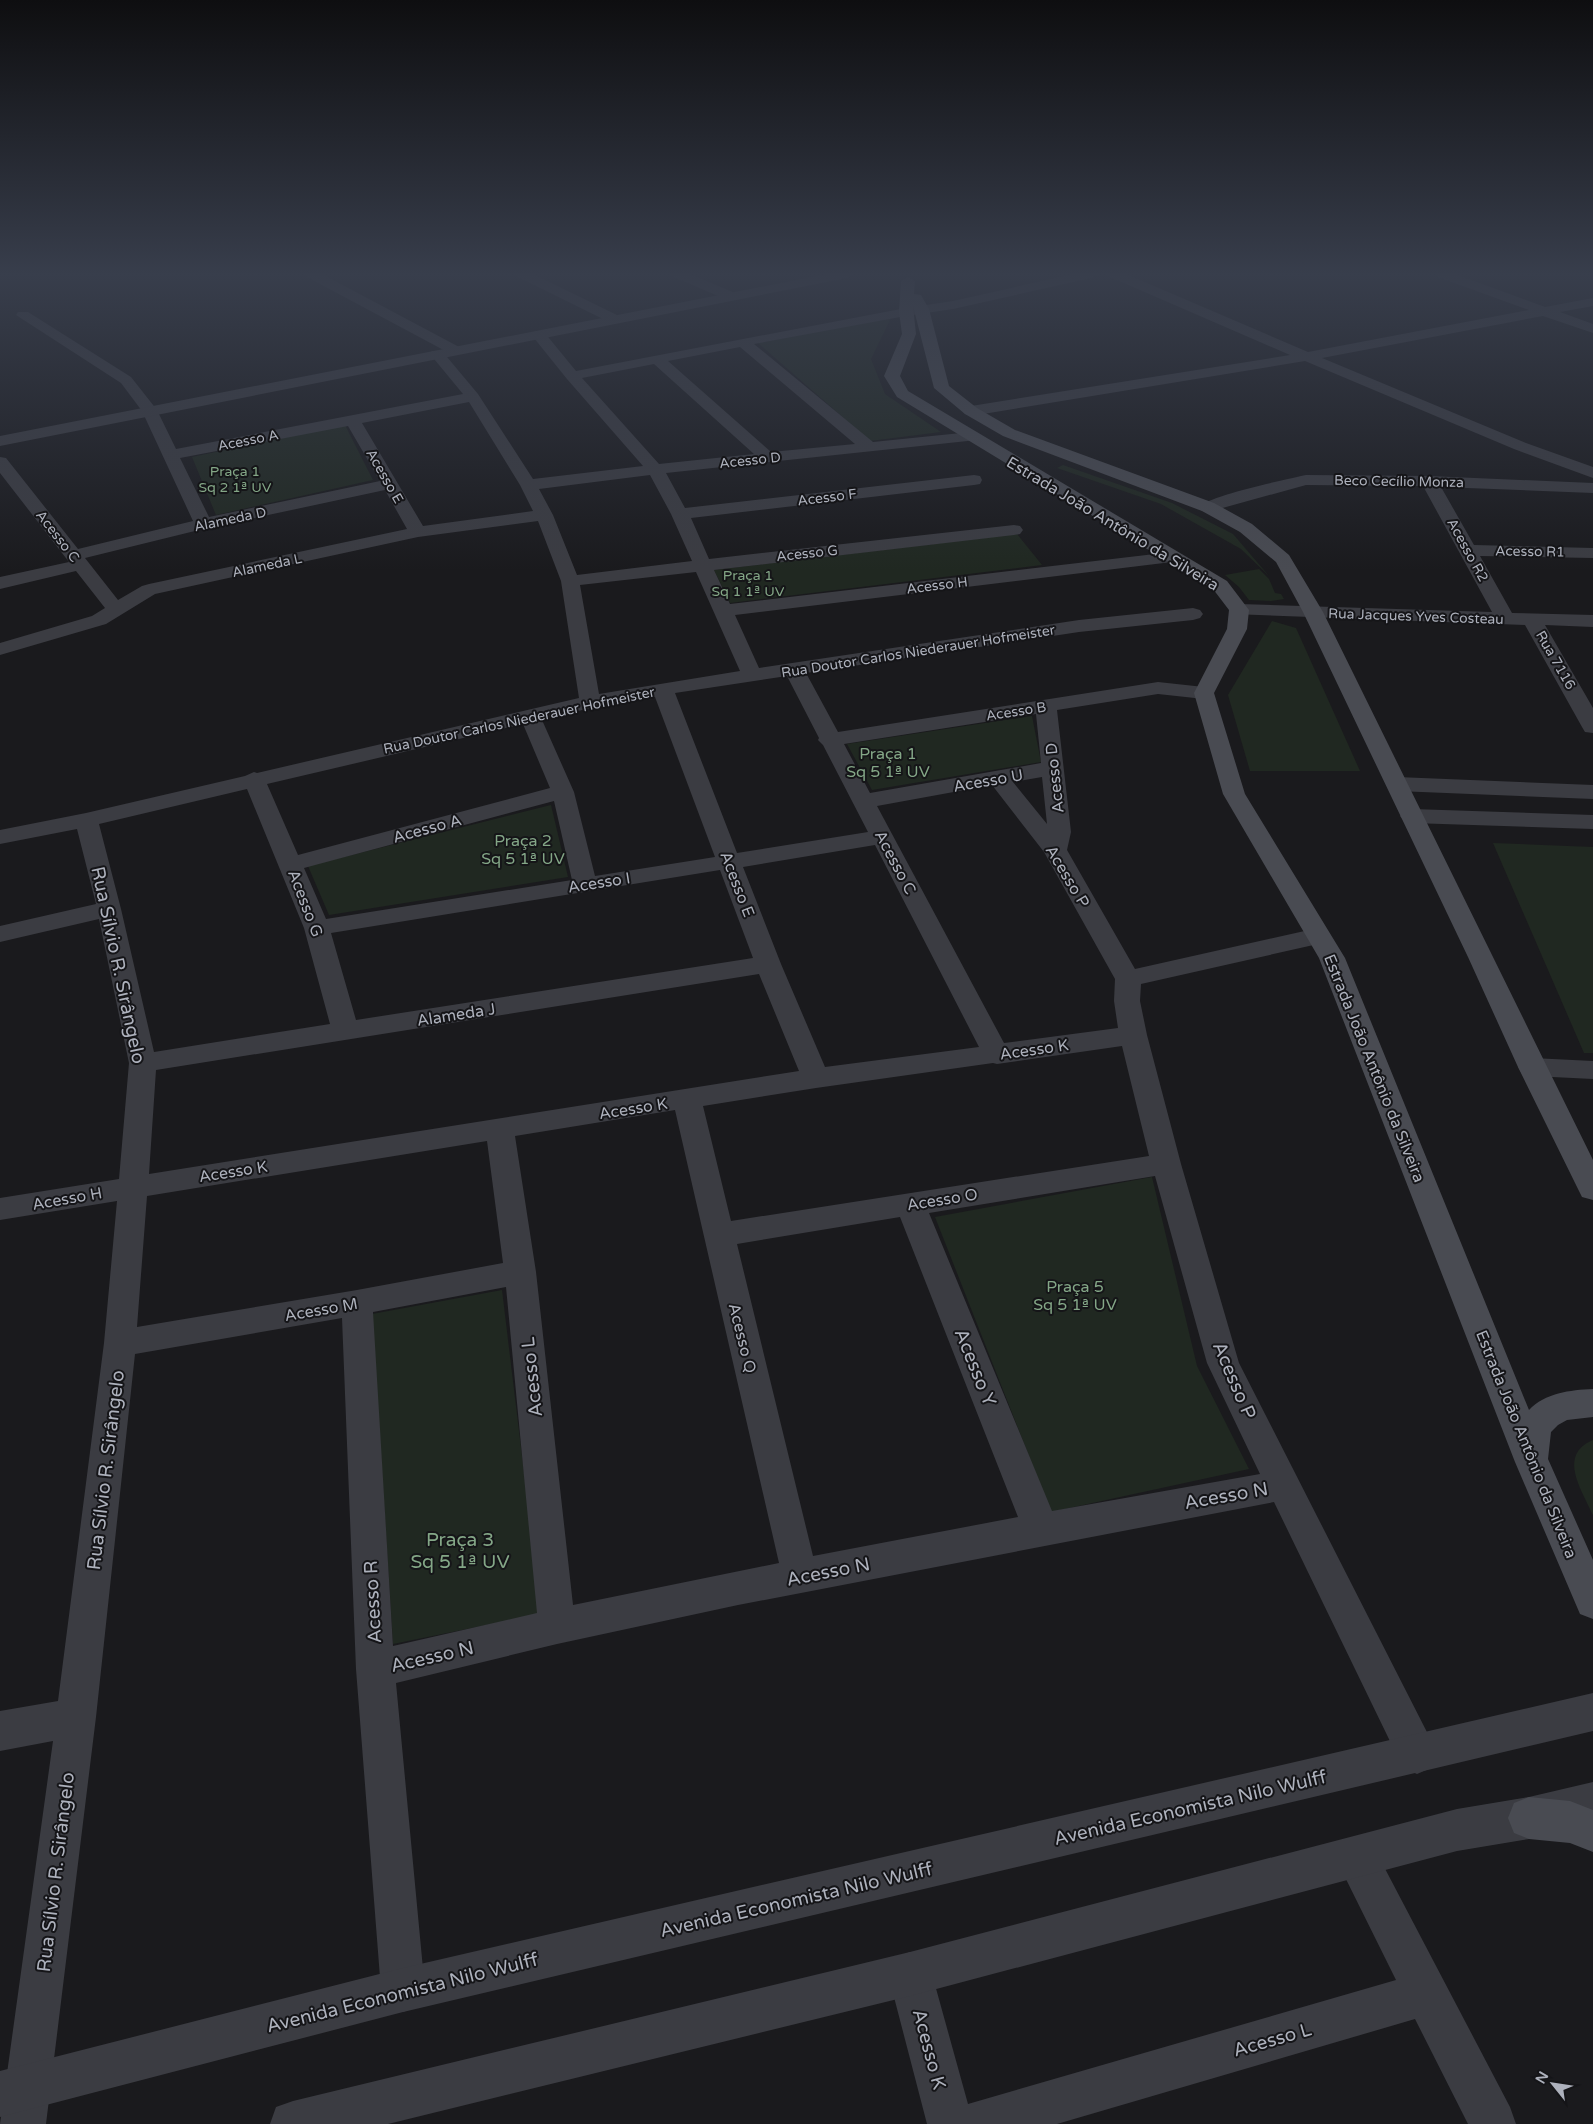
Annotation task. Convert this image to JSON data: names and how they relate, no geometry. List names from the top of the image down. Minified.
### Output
{"streets":{"main road":["Estrada João Antônio da Silveira"],"street":["Acesso A","Acesso D","Acesso E","Beco Cecílio Monza","Acesso F","Alameda D","Acesso C","Acesso R2","Acesso R1","Acesso G","Alameda L","Acesso H","Rua Jacques Yves Costeau","Rua Doutor Carlos Niederauer Hofmeister","Rua 7116","Acesso B","Acesso U","Acesso P","Acesso I","Rua Sílvio R. Sirângelo","Alameda J","Acesso K","Acesso O","Acesso M","Acesso Q","Acesso Y","Acesso L","Acesso N","Acesso R","Avenida Economista Nilo Wulff"]},"crossings":[["Acesso A","Acesso E"],["Acesso A","Acesso G"],["Acesso D","Estrada João Antônio da Silveira"],["Acesso D","Acesso B"],["Acesso D","Acesso U"],["Acesso D","Acesso P"],["Acesso E","Alameda D"],["Acesso E","Alameda L"],["Acesso E","Rua Doutor Carlos Niederauer Hofmeister"],["Acesso E","Acesso I"],["Acesso E","Alameda J"],["Acesso E","Acesso K"],["Beco Cecílio Monza","Estrada João Antônio da Silveira"],["Beco Cecílio Monza","Acesso R2"],["Alameda D","Acesso C"],["Estrada João Antônio da Silveira","Acesso H"],["Estrada João Antônio da Silveira","Rua Jacques Yves Costeau"],["Estrada João Antônio da Silveira","Acesso B"],["Acesso C","Alameda L"],["Acesso C","Rua Doutor Carlos Niederauer Hofmeister"],["Acesso C","Acesso B"],["Acesso C","Acesso U"],["Acesso C","Acesso I"],["Acesso C","Acesso K"],["Acesso R2","Acesso R1"],["Acesso R2","Rua Jacques Yves Costeau"],["Acesso G","Rua Doutor Carlos Niederauer Hofmeister"],["Acesso G","Acesso I"],["Acesso G","Alameda J"],["Acesso H","Rua Sílvio R. Sirângelo"],["Acesso H","Acesso K"],["Rua Jacques Yves Costeau","Rua 7116"],["Rua Doutor Carlos Niederauer Hofmeister","Rua Sílvio R. Sirângelo"],["Acesso U","Acesso P"],["Acesso P","Acesso K"],["Acesso P","Acesso O"],["Acesso P","Acesso N"],["Acesso P","Avenida Economista Nilo Wulff"],["Rua Sílvio R. Sirângelo","Alameda J"],["Rua Sílvio R. Sirângelo","Acesso K"],["Rua Sílvio R. Sirângelo","Acesso M"],["Rua Sílvio R. Sirângelo","Avenida Economista Nilo Wulff"],["Acesso K","Acesso Q"],["Acesso K","Acesso L"],["Acesso O","Acesso Q"],["Acesso O","Acesso Y"],["Acesso M","Acesso L"],["Acesso M","Acesso R"],["Acesso Q","Acesso N"],["Acesso Y","Acesso N"],["Acesso L","Acesso N"],["Acesso N","Acesso R"],["Acesso R","Avenida Economista Nilo Wulff"]],"parks":["Praça 1 Sq 2 1ª UV","Praça 1 Sq 1 1ª UV","Praça 1 Sq 5 1ª UV","Praça 2 Sq 5 1ª UV","Praça 5 Sq 5 1ª UV","Praça 3 Sq 5 1ª UV"],"north":"top left"}
